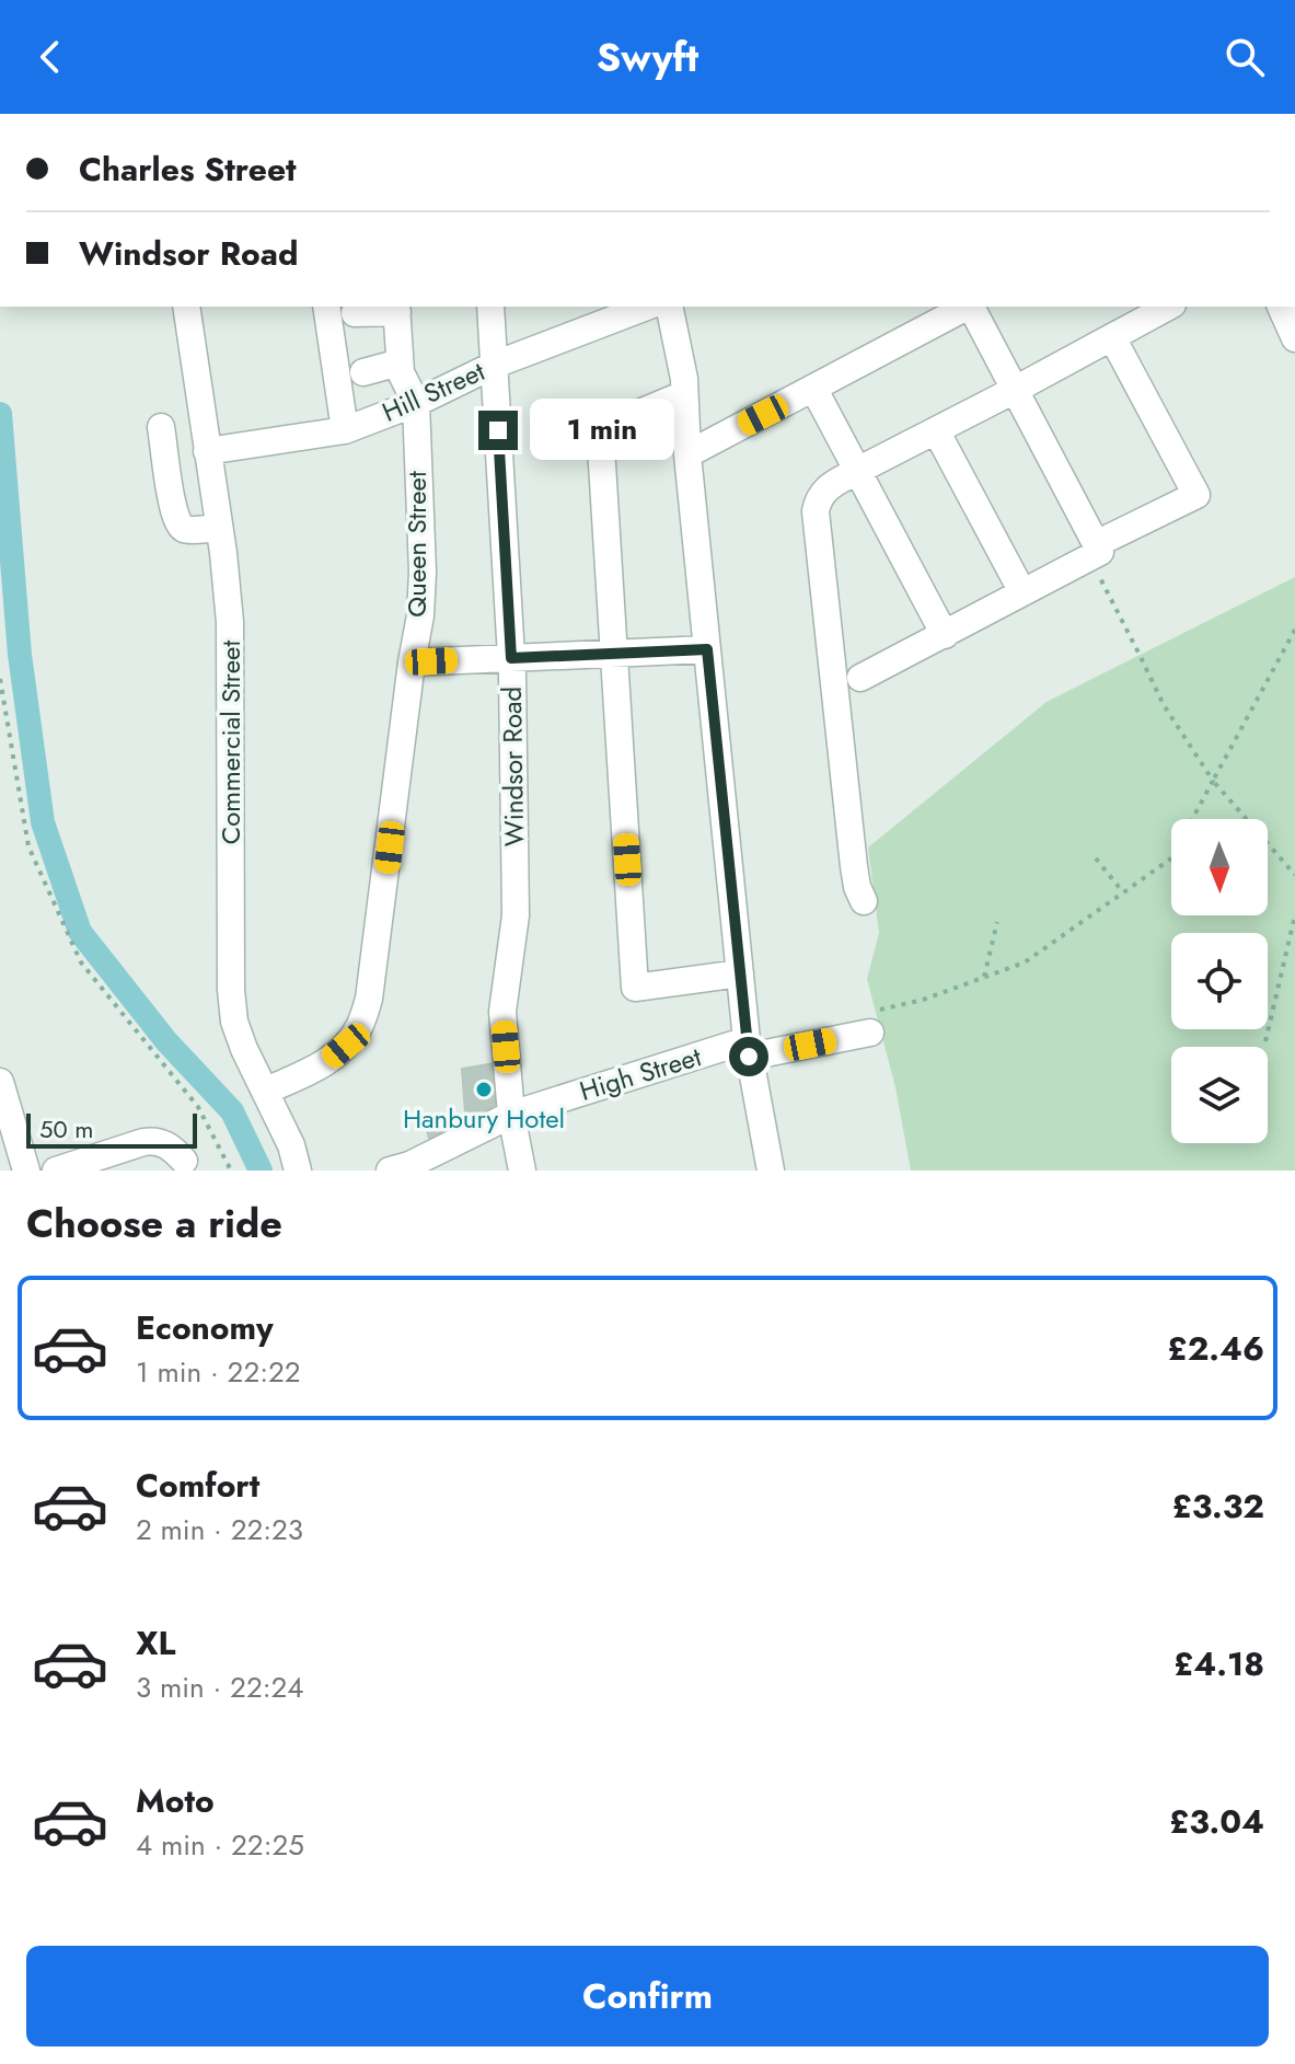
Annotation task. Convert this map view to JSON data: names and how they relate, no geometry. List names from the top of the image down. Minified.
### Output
{"streets":{"street":["Hill Street","Queen Street","Commercial Street","Windsor Road","High Street"]},"crossings":[["Hill Street","Queen Street"],["Hill Street","Commercial Street"],["Hill Street","Windsor Road"],["Queen Street","Commercial Street"],["Windsor Road","High Street"]],"places":["Hanbury Hotel"],"scale_bar":"50 m","north":"bottom","page":{"header":"Swyft","banner":["Charles Street","Windsor Road"],"bubble":"1 min","scale":"50 m","heading":"Choose a ride","list":[{"name":"Economy","note":"1 min · 22:22","value":"£2.46"},{"name":"Comfort","note":"2 min · 22:23","value":"£3.32"},{"name":"XL","note":"3 min · 22:24","value":"£4.18"},{"name":"Moto","note":"4 min · 22:25","value":"£3.04"}],"buttons":"Confirm"}}
